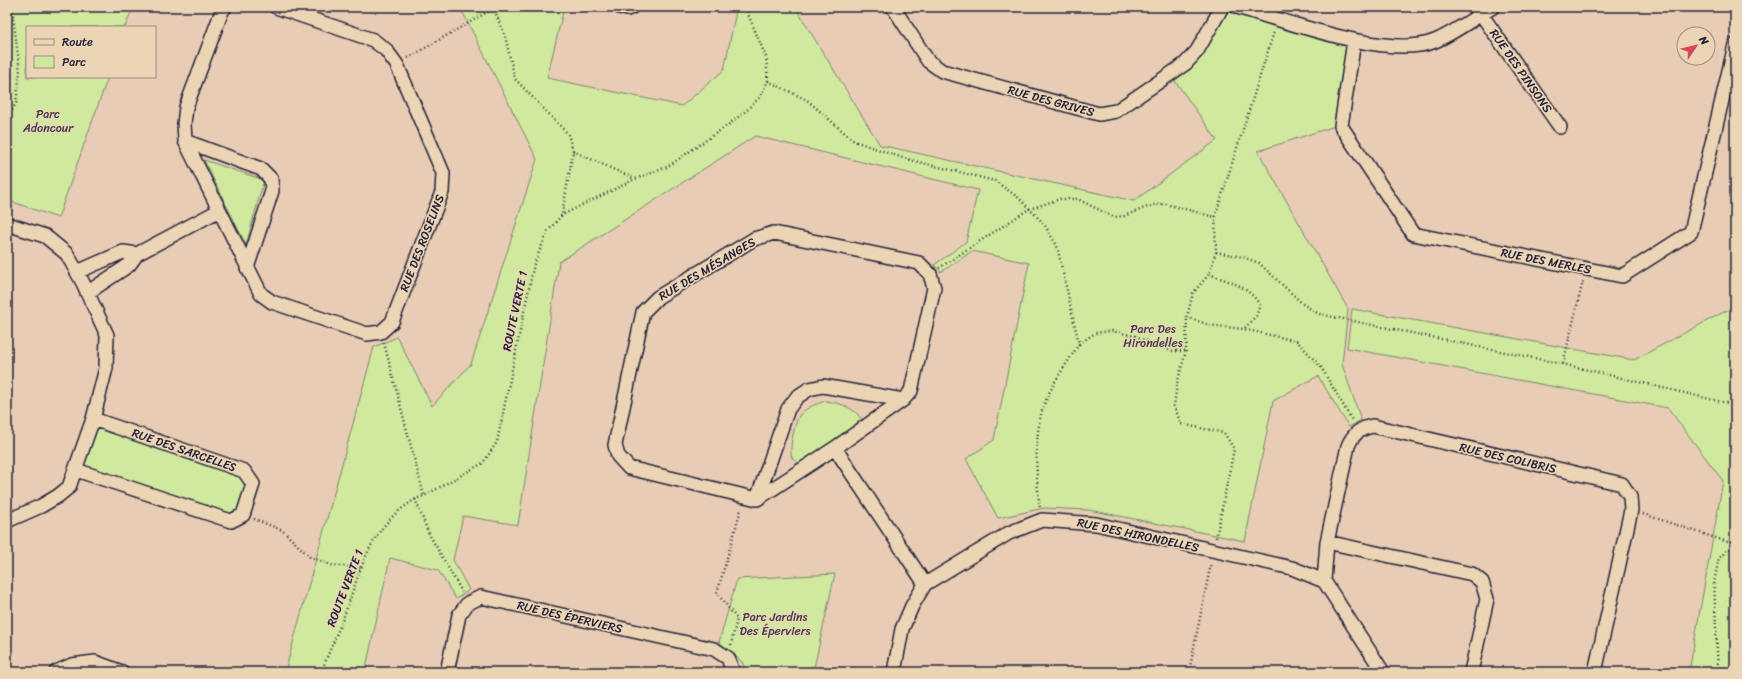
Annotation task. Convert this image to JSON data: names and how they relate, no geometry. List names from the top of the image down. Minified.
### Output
{"streets":{"street":["RUE DES PINSONS","RUE DES GRIVES","RUE DES ROSELINS","RUE DES MERLES","RUE DES MÉSANGES","RUE DES SARCELLES","RUE DES COLIBRIS","RUE DES HIRONDELLES","RUE DES ÉPERVIERS"],"path":["ROUTE VERTE 1"]},"parks":["Parc Adoncour","Parc Des Hirondelles","Parc Jardins Des Éperviers"],"legend":["Route","Parc"],"north":"top right"}
